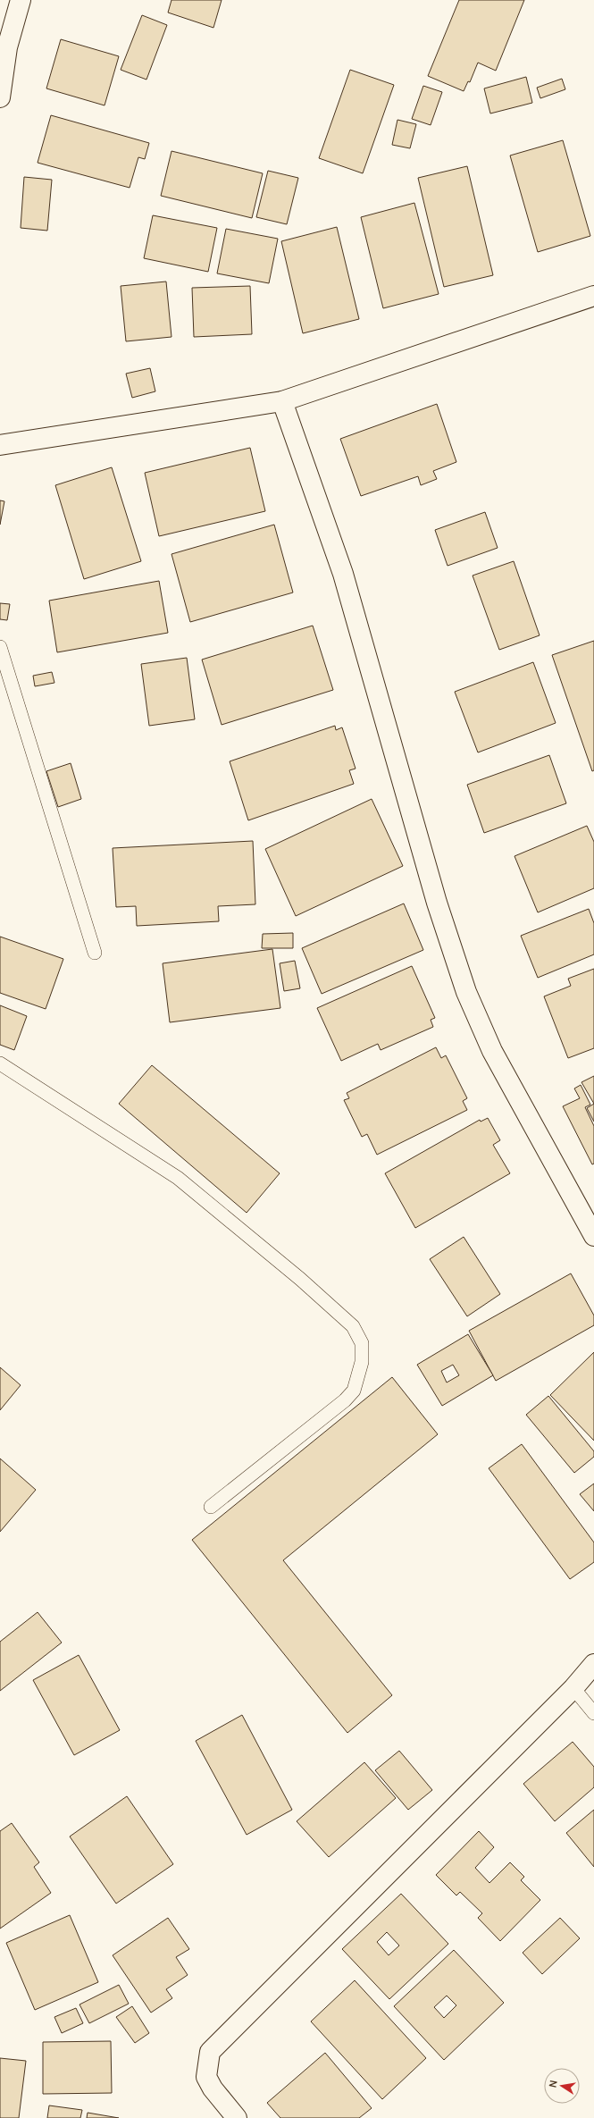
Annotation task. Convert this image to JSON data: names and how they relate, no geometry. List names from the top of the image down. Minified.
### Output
{"north":"left"}
